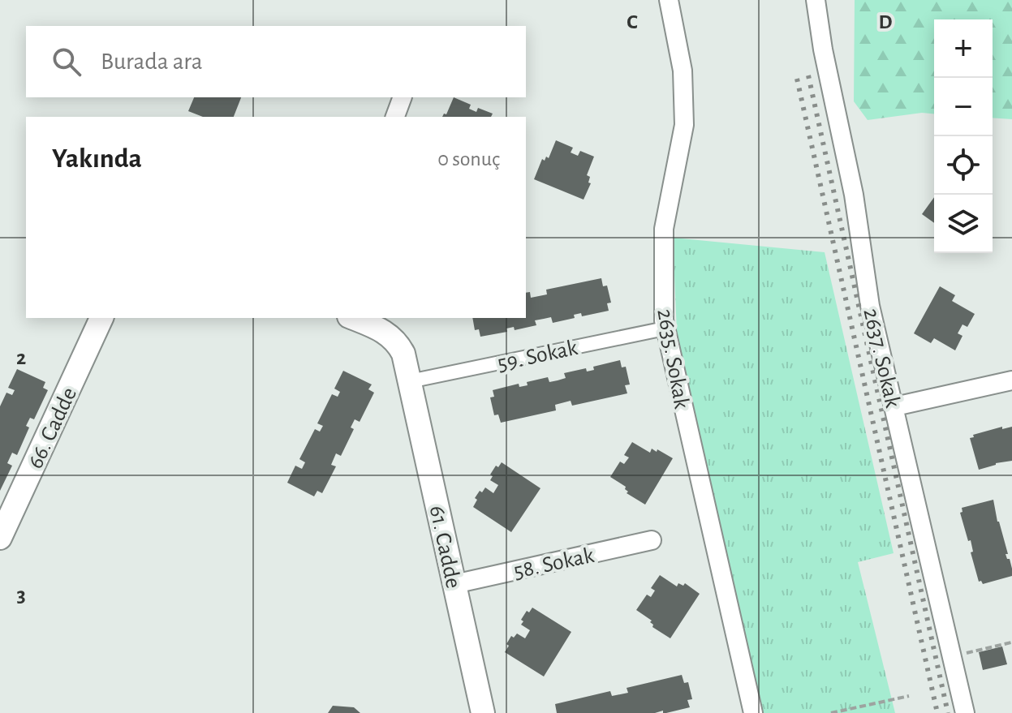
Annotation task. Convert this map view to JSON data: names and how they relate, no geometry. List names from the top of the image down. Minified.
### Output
{"streets":{"street":["59. Sokak","2637. Sokak","2635. Sokak","66. Cadde","61. Cadde","58. Sokak"]},"crossings":[["59. Sokak","2635. Sokak"],["59. Sokak","61. Cadde"],["61. Cadde","58. Sokak"]],"page":{"map_buttons":["+","−"],"search":"Burada ara","heading":["Yakında","0 sonuç"]},"grid":{"columns":["C","D"],"rows":["2","3"]}}
